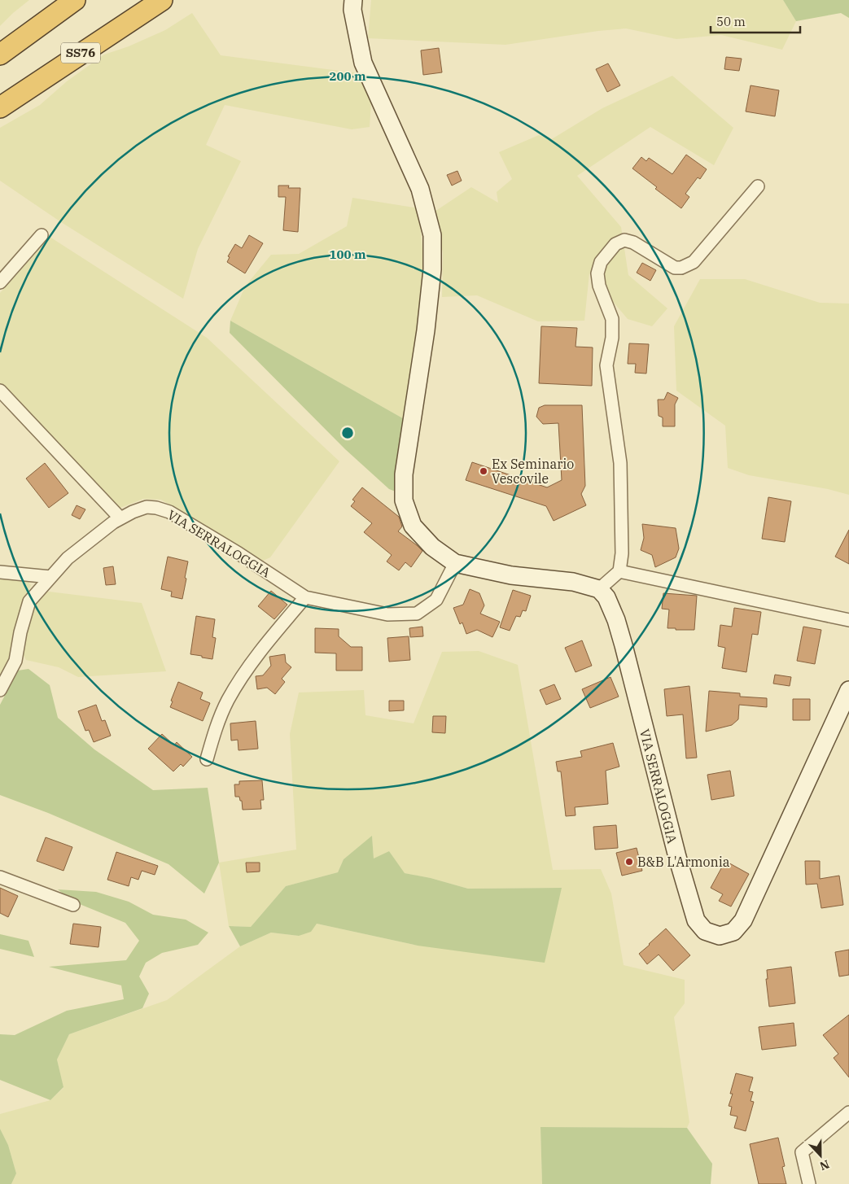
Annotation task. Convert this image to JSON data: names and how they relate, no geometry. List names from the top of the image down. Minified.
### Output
{"streets":{"highway":["SS76"],"main road":["VIA SERRALOGGIA"]},"places":["Ex Seminario Vescovile","B&B L'Armonia"],"scale_bar":"50 m","north":"bottom","rings":["200 m","100 m"]}
